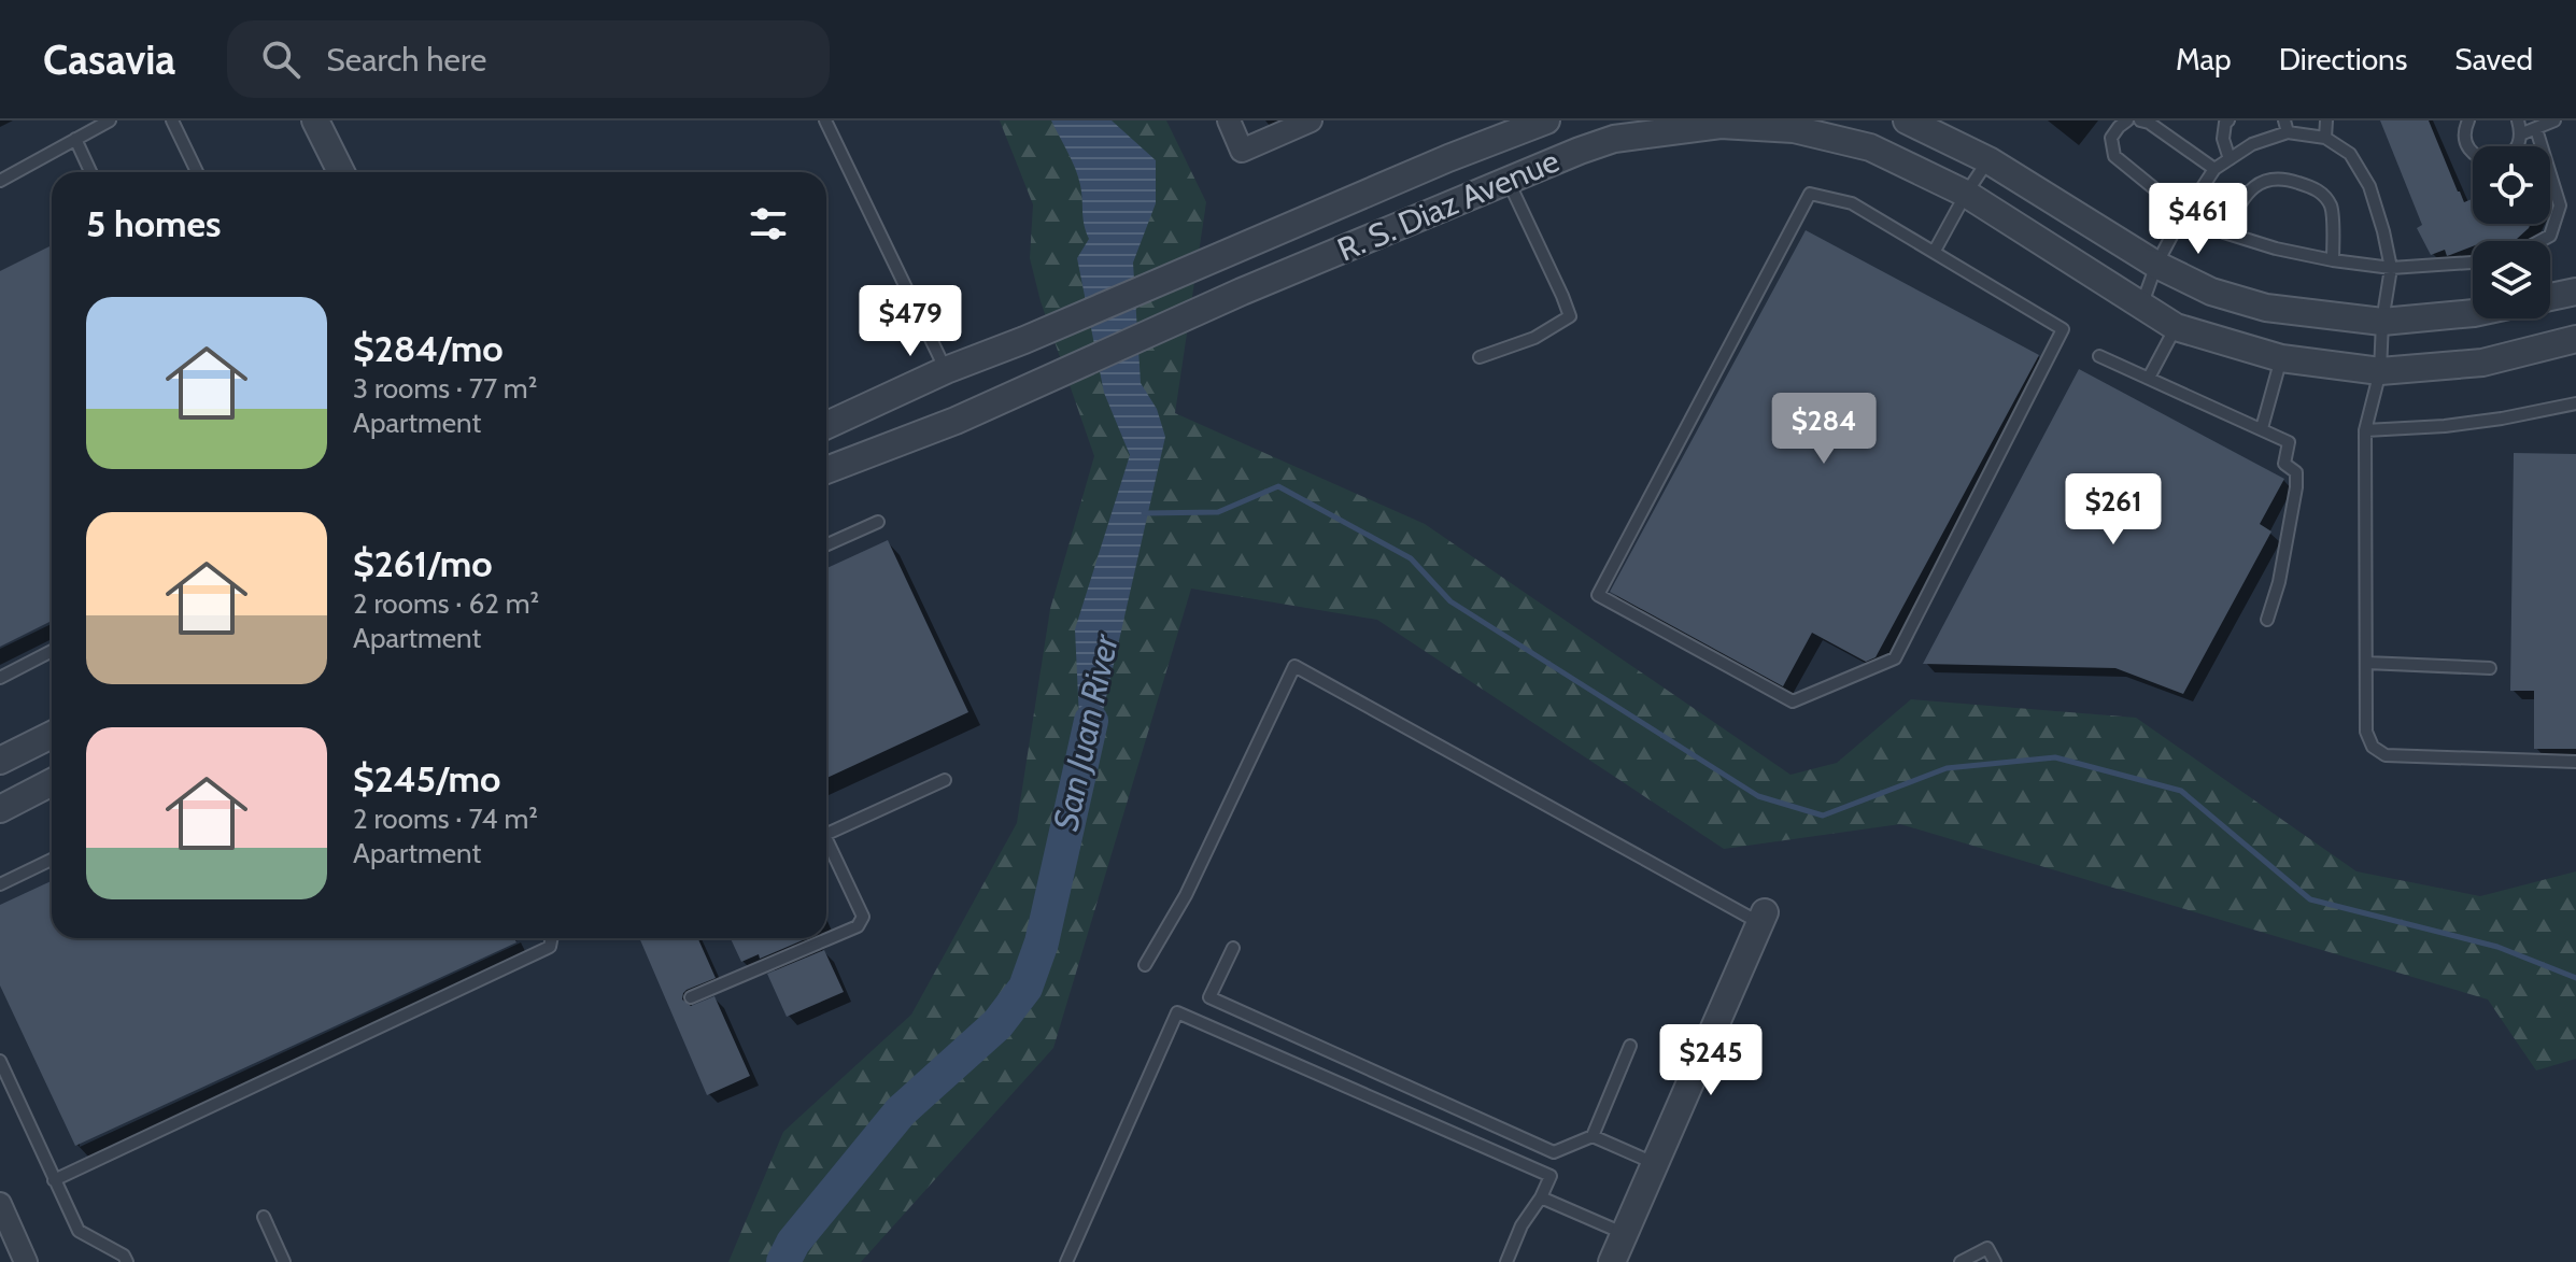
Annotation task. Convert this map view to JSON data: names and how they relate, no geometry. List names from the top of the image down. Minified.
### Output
{"streets":{"street":["R. S. Diaz Avenue"]},"water":["San Juan River"],"page":{"header":"Casavia","search":"Search here","nav":["Map","Directions","Saved"],"heading":"5 homes","price":["$461","$479","$284","$261","$245"],"list":[{"name":"$284/mo","note":"3 rooms · 77 m² · Apartment"},{"name":"$261/mo","note":"2 rooms · 62 m² · Apartment"},{"name":"$245/mo","note":"2 rooms · 74 m² · Apartment"}]}}
